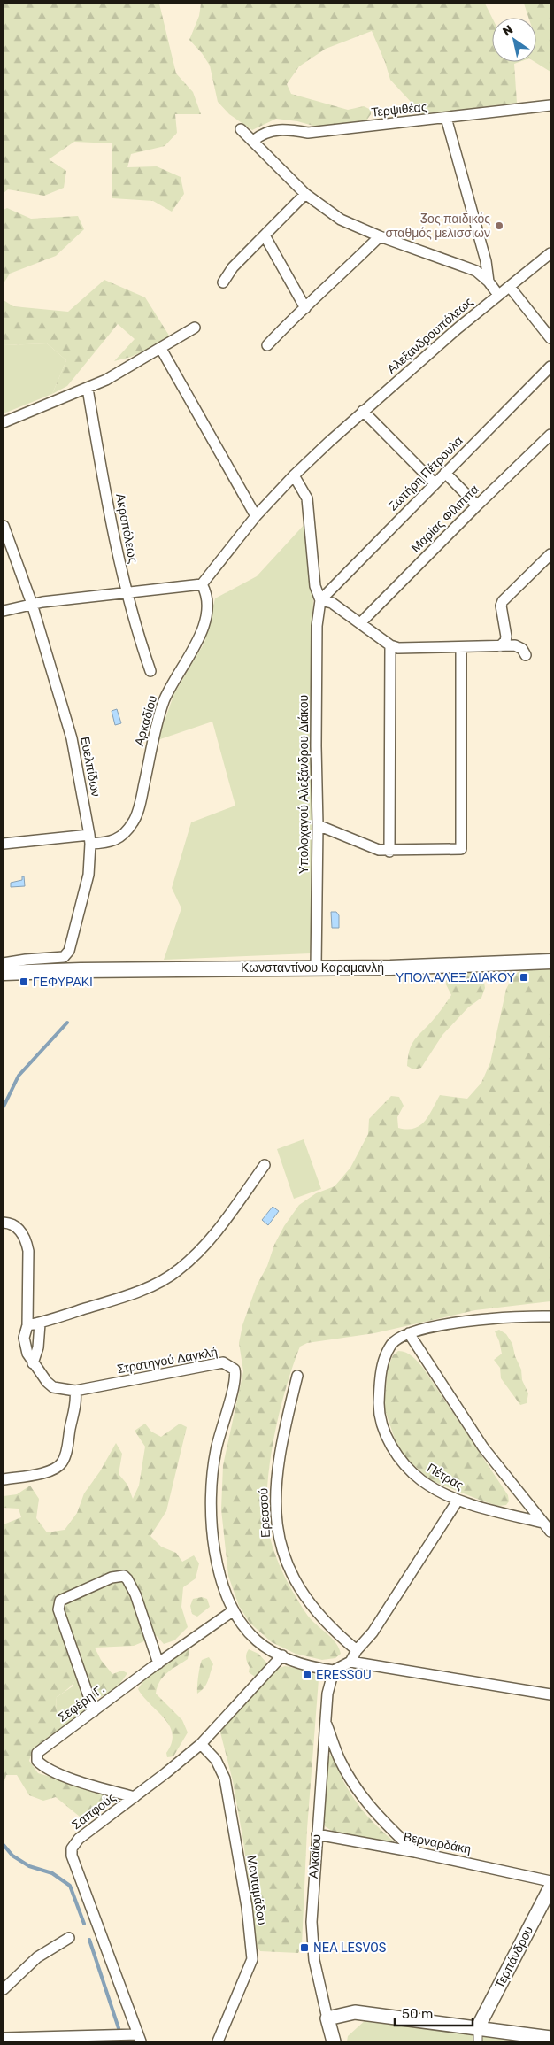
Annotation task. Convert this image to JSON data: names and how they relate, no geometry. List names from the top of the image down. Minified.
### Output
{"streets":{"main road":["Κωνσταντίνου Καραμανλή"],"street":["Τερψιθέας","Αλεξανδρουπόλεως","Σωτήρη Πέτρουλα","Μαρίας Φίλιππα","Ακροπόλεως","Αρκαδίου","Ευελπίδων","Υπολοχαγού Αλεξάνδρου Διάκου","Στρατηγού Δαγκλή","Πέτρας","Ερεσσού","Σεφέρη Γ.","Σαπφούς","Βερναρδάκη","Αλκαίου","Μανταμάδου","Τερπάνδρου"]},"crossings":[["Αλεξανδρουπόλεως","Αρκαδίου"],["Σωτήρη Πέτρουλα","Υπολοχαγού Αλεξάνδρου Διάκου"],["Αρκαδίου","Ευελπίδων"],["Υπολοχαγού Αλεξάνδρου Διάκου","Κωνσταντίνου Καραμανλή"],["Στρατηγού Δαγκλή","Σεφέρη Γ."],["Στρατηγού Δαγκλή","Σαπφούς"],["Στρατηγού Δαγκλή","Αλκαίου"],["Σεφέρη Γ.","Σαπφούς"],["Σαπφούς","Μανταμάδου"],["Βερναρδάκη","Αλκαίου"]],"places":{"other":["3ος παιδικός σταθμός μελισσιων"],"transit":["ΥΠΟΛ.ΑΛΕΞ.ΔΙΑΚΟΥ","ΓΕΦΥΡΑΚΙ","ERESSOU","NEA LESVOS"]},"scale_bar":"50 m","north":"top left"}
